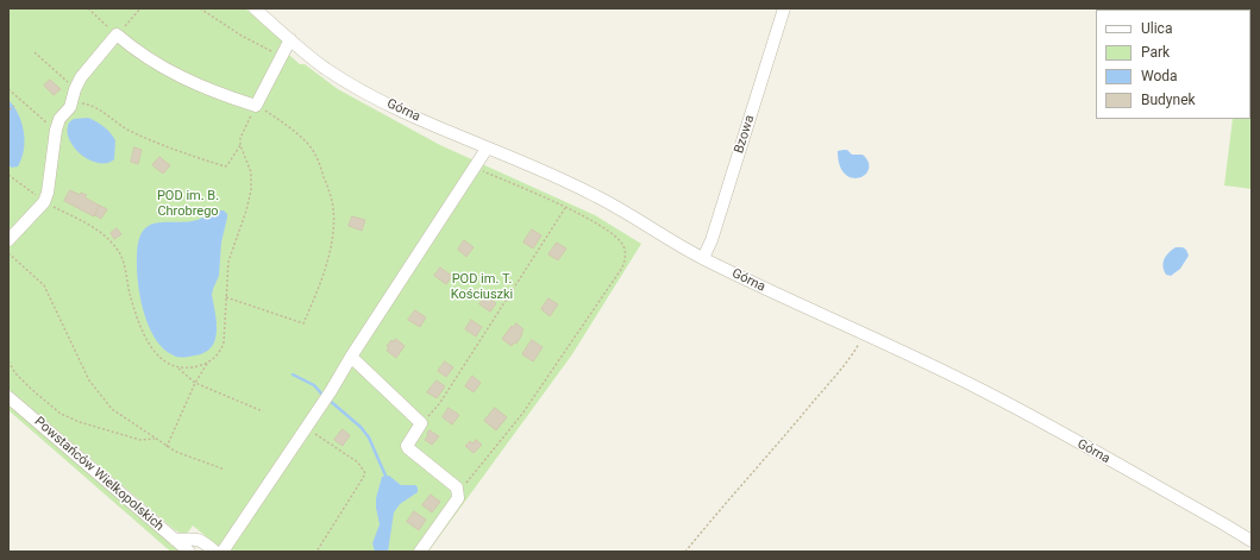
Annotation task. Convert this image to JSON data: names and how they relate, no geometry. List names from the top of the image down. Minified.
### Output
{"streets":{"street":["Górna","Bzowa","Powstańców Wielkopolskich"]},"crossings":[["Górna","Bzowa"]],"parks":["POD im. B. Chrobrego","POD im. T. Kościuszki"],"legend":["Ulica","Park","Woda","Budynek"]}
